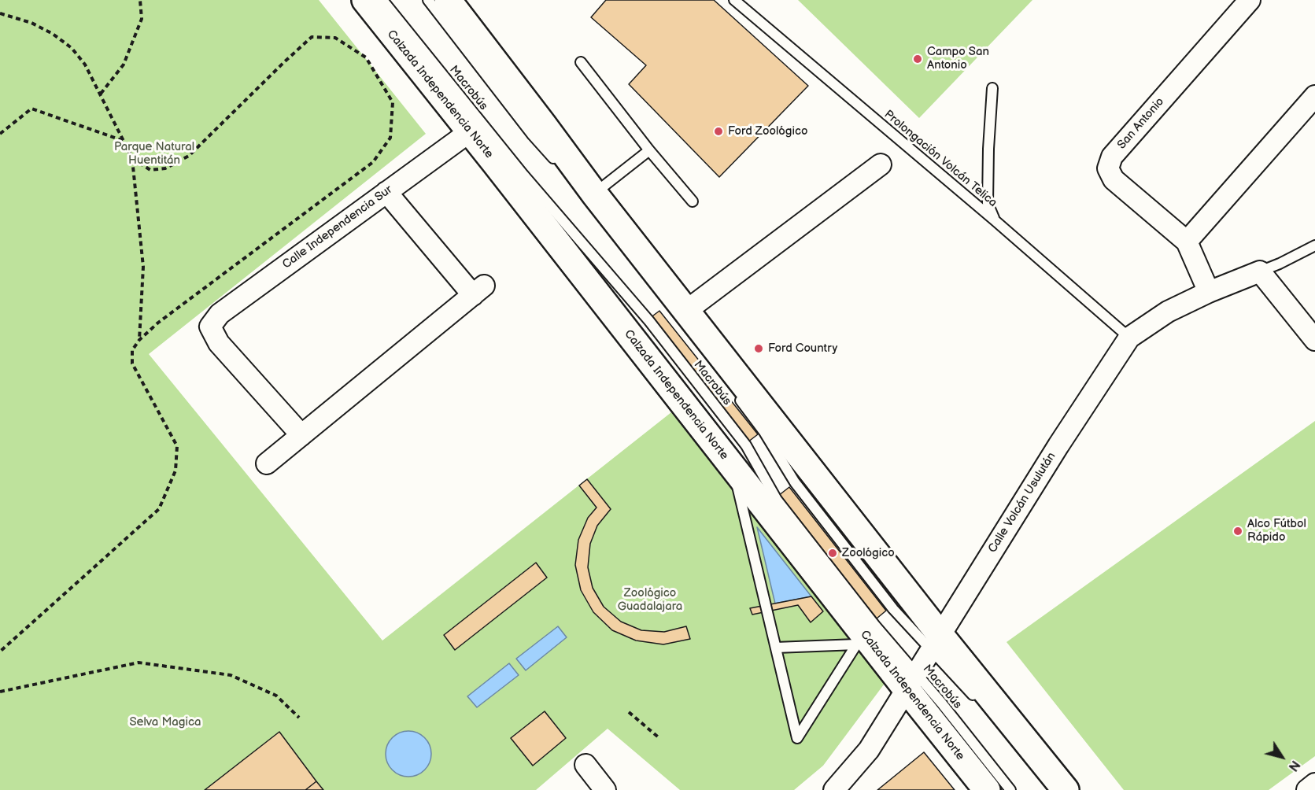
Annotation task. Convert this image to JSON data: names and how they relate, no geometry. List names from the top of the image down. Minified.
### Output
{"streets":{"street":["Calzada Independencia Norte","San Antonio","Calle Independencia Sur","Calle Volcán Usulután"],"lane":["Macrobús","Prolongación Volcán Telica"]},"crossings":[["Macrobús","Calzada Independencia Norte"],["Macrobús","Calle Volcán Usulután"],["Calzada Independencia Norte","Calle Independencia Sur"],["Calzada Independencia Norte","Calle Volcán Usulután"],["San Antonio","Calle Volcán Usulután"],["Prolongación Volcán Telica","Calle Volcán Usulután"]],"parks":["Parque Natural Huentitán","Zoológico Guadalajara","Selva Magica"],"places":["Campo San Antonio","Ford Zoológico","Ford Country","Alco Fútbol Rápido","Zoológico"],"north":"bottom right"}
